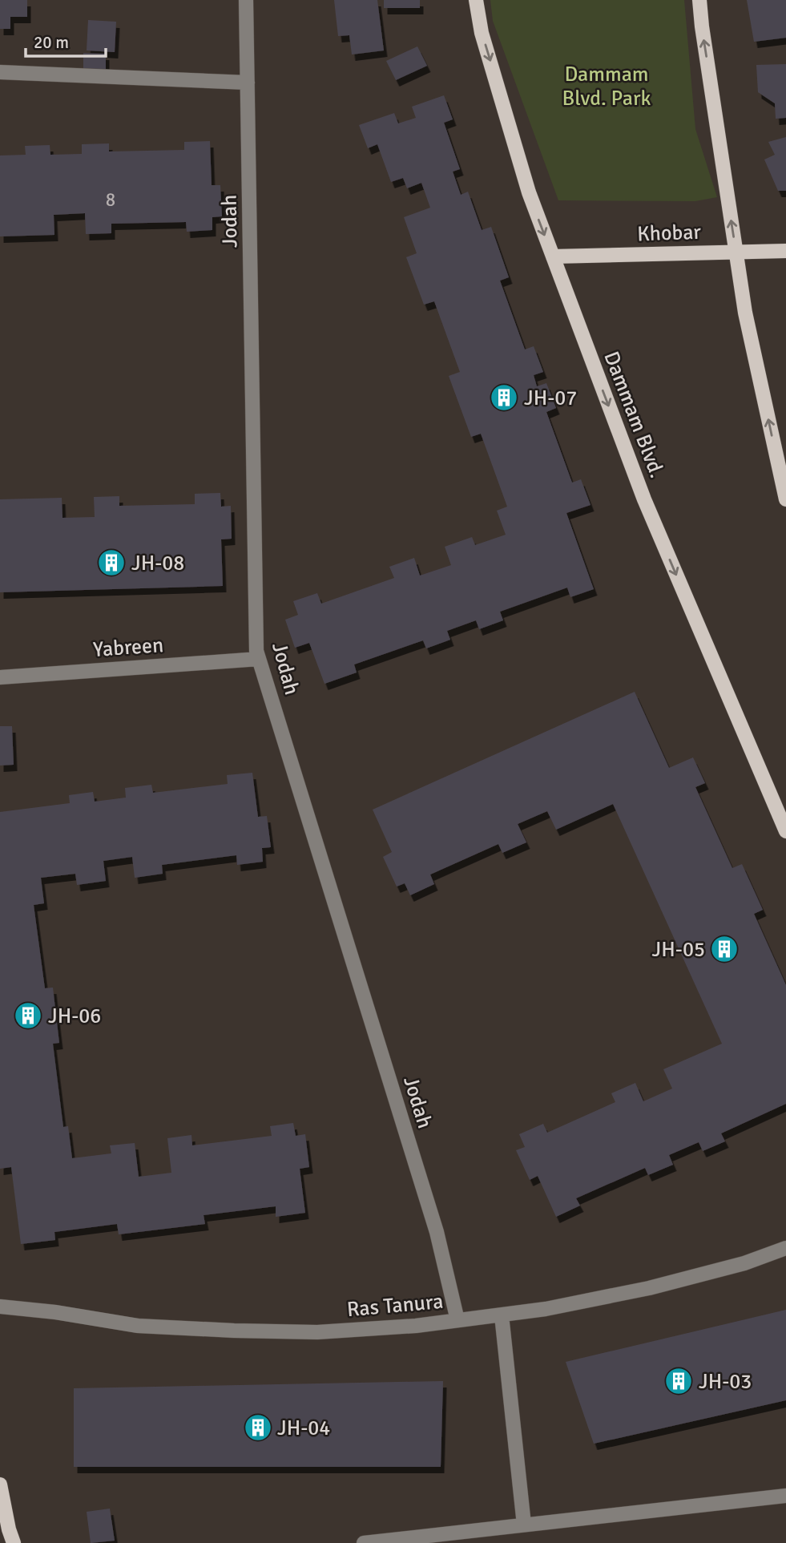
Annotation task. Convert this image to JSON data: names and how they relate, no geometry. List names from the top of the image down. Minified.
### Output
{"streets":{"main road":["Khobar","Dammam Blvd."],"street":["Jodah","Yabreen","Ras Tanura"]},"crossings":[["Jodah","Yabreen"],["Jodah","Ras Tanura"],["Khobar","Dammam Blvd."]],"one_way":["Dammam Blvd."],"parks":["Dammam Blvd. Park"],"places":{"building":["JH-07","JH-08","JH-05","JH-06","JH-03","JH-04"]},"house_numbers":["8"],"scale_bar":"20 m"}
